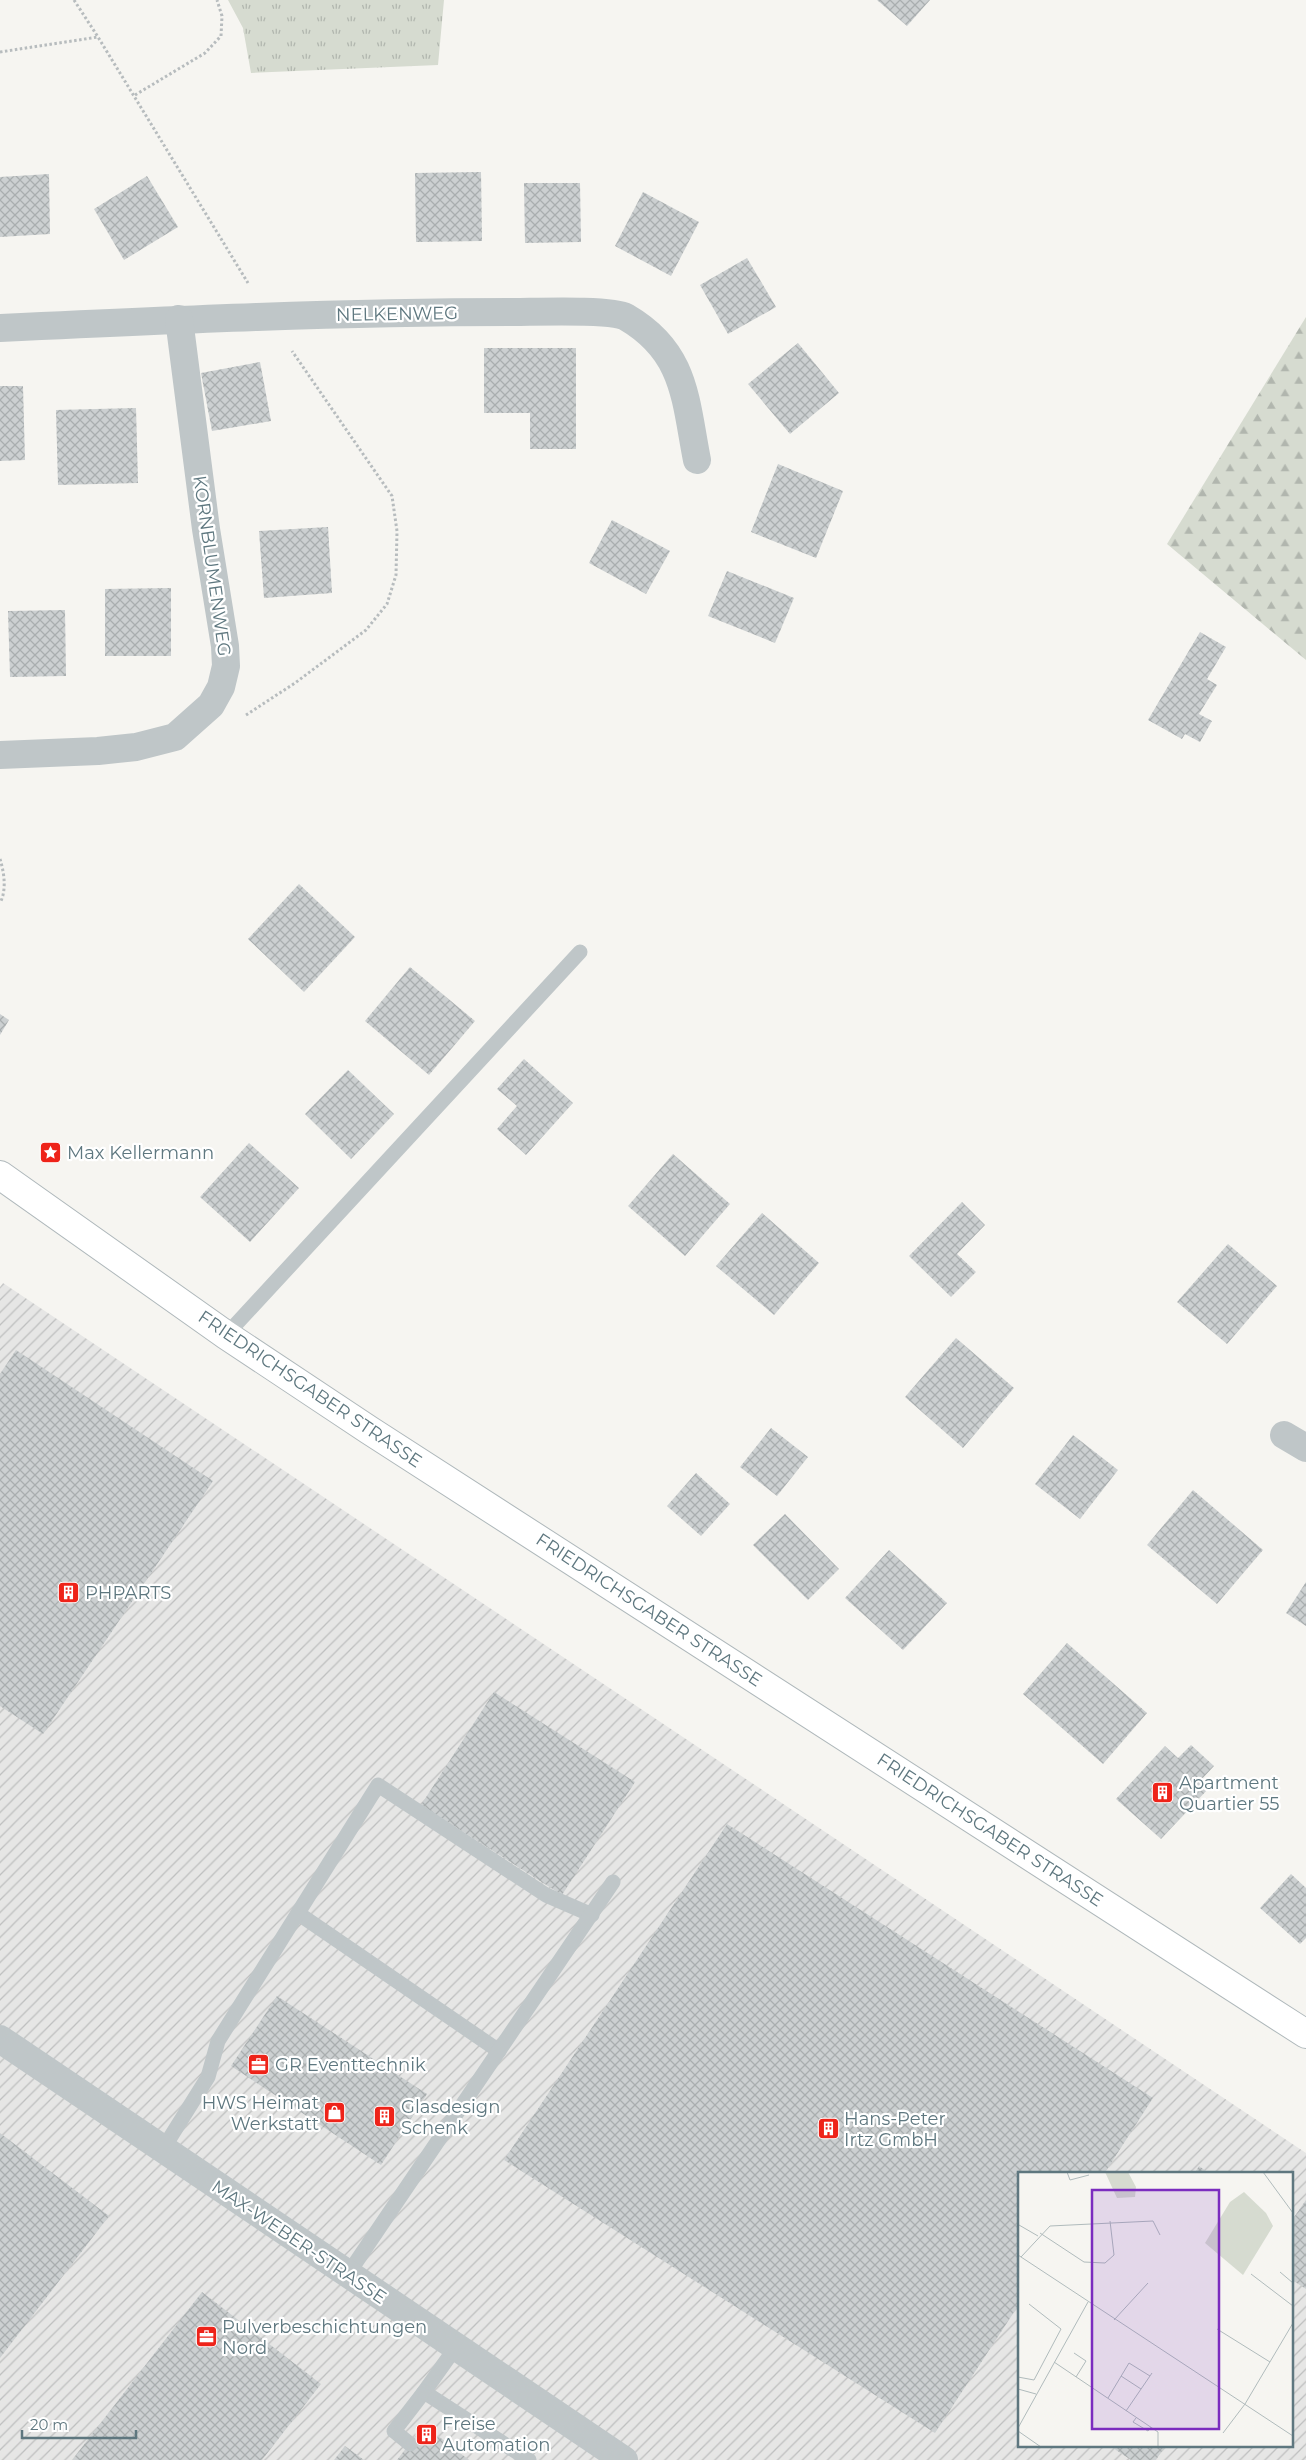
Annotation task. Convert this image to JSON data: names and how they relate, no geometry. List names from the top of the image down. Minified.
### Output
{"streets":{"main road":["FRIEDRICHSGABER STRASSE"],"street":["NELKENWEG","KORNBLUMENWEG","MAX-WEBER-STRASSE"]},"crossings":[["NELKENWEG","KORNBLUMENWEG"]],"places":{"place":["Max Kellermann"],"building":["PHPARTS","Apartment Quartier 55","Glasdesign Schenk","Hans-Peter Irtz GmbH","Freise Automation"],"office":["GR Eventtechnik","Pulverbeschichtungen Nord"],"shop":["HWS Heimat Werkstatt"]},"scale_bar":"20 m"}
